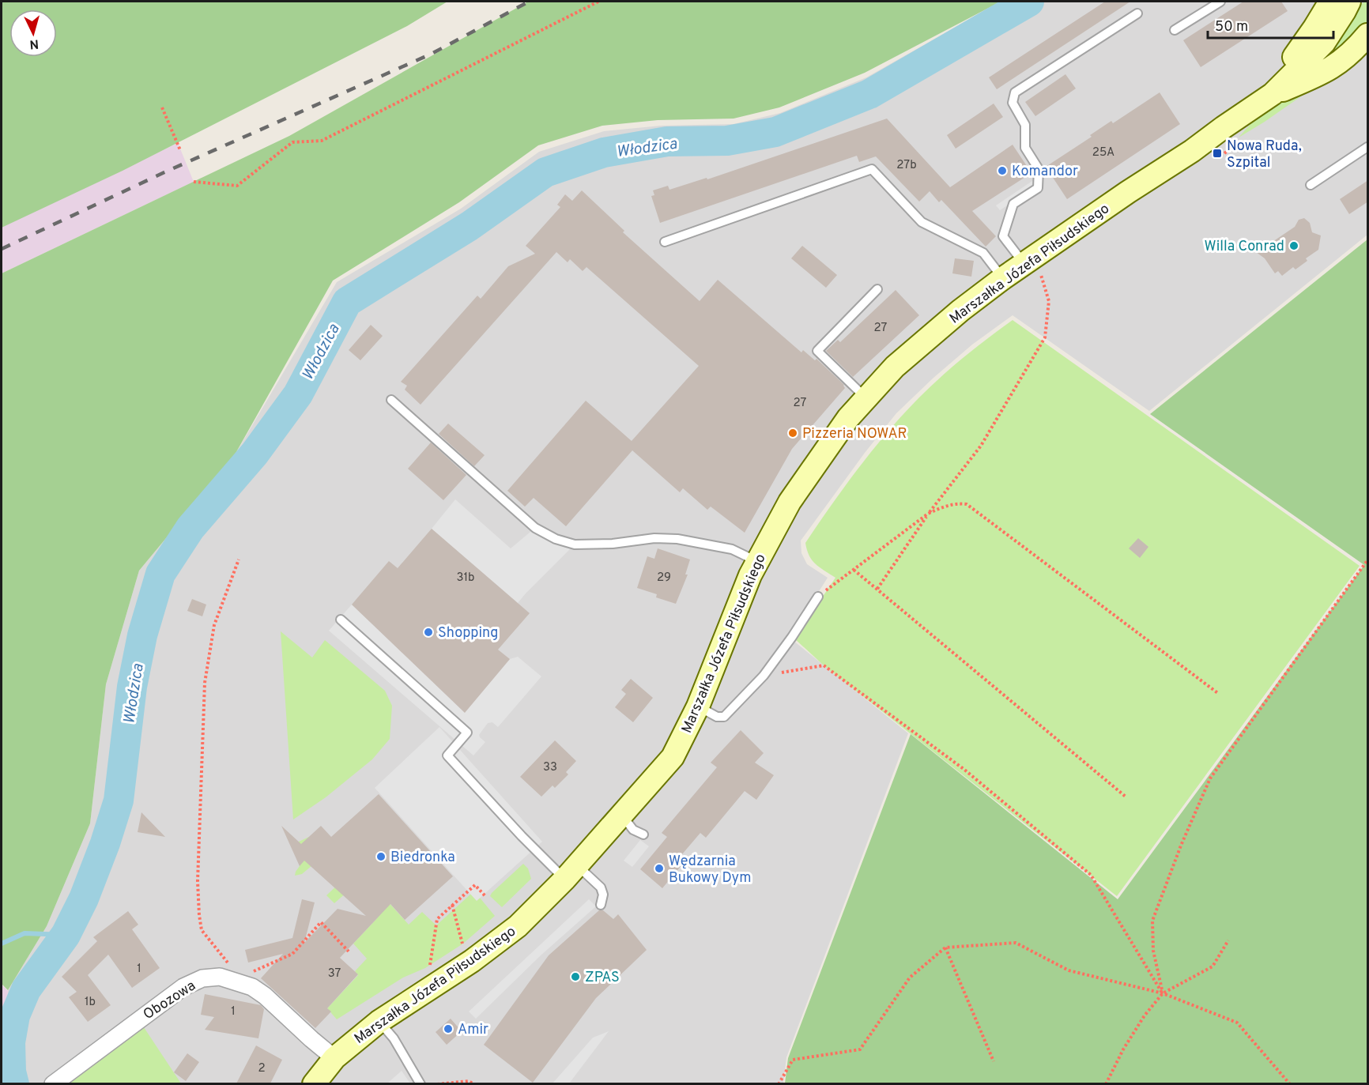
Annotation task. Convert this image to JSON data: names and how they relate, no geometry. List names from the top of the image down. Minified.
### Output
{"streets":{"street":["Marszałka Józefa Piłsudskiego","Obozowa"]},"crossings":[["Marszałka Józefa Piłsudskiego","Obozowa"]],"water":["Włodzica"],"places":{"transit":["Nowa Ruda, Szpital"],"other":["Komandor","Willa Conrad","Pizzeria NOWAR","Shopping","Biedronka","Wędzarnia Bukowy Dym","ZPAS","Amir"]},"house_numbers":["25A","27b","27","27","31b","29","33","1","37","1b","1","2"],"scale_bar":"50 m","north":"bottom"}
